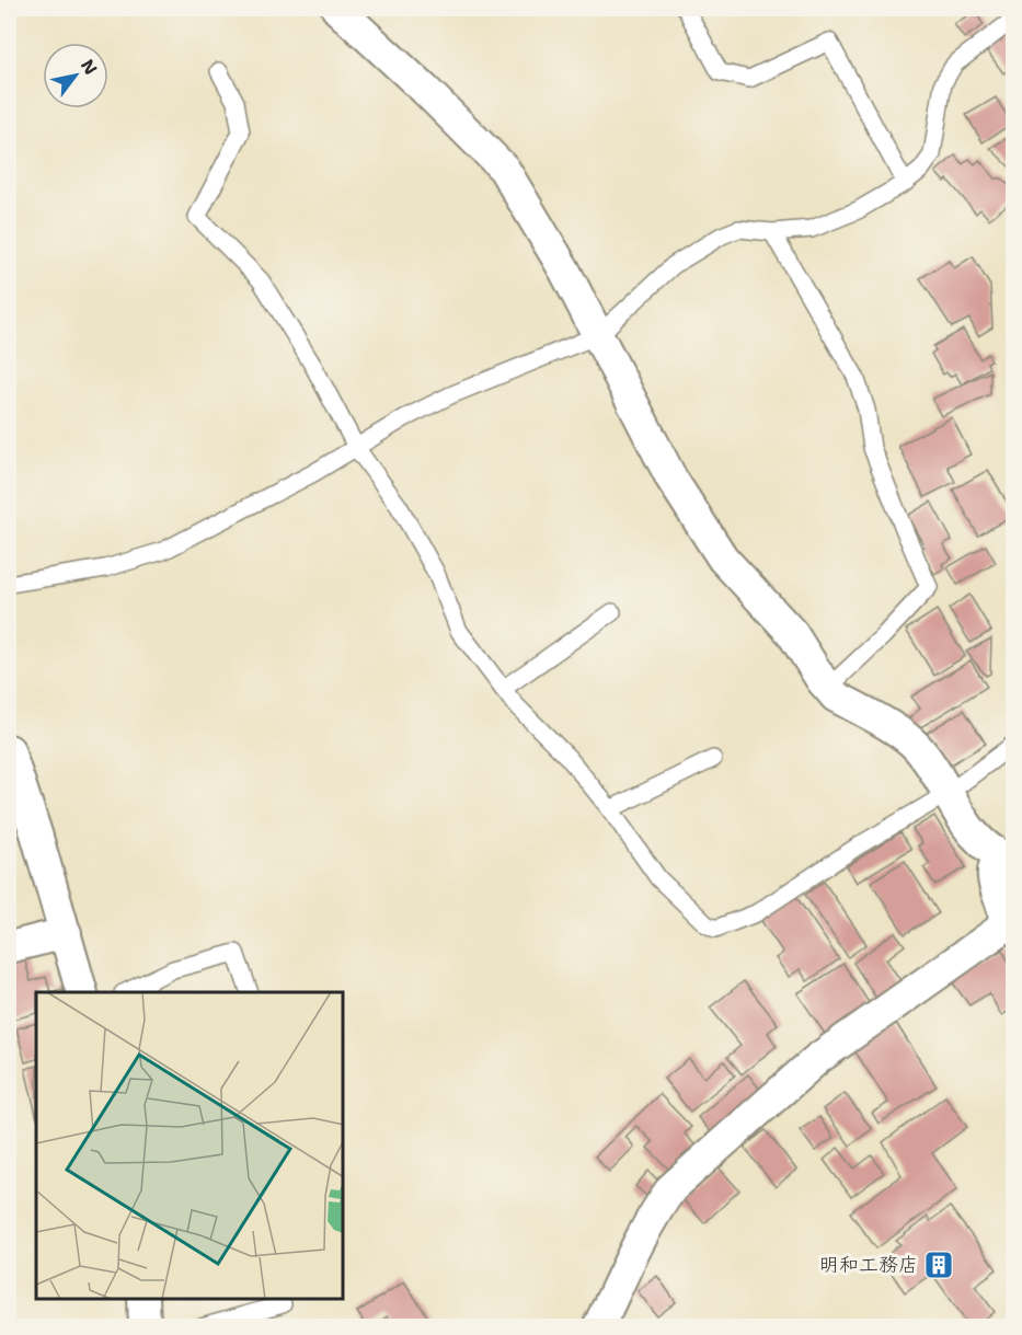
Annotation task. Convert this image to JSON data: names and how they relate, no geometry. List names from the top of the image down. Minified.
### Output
{"places":{"building":["明和工務店"]},"north":"top right"}
